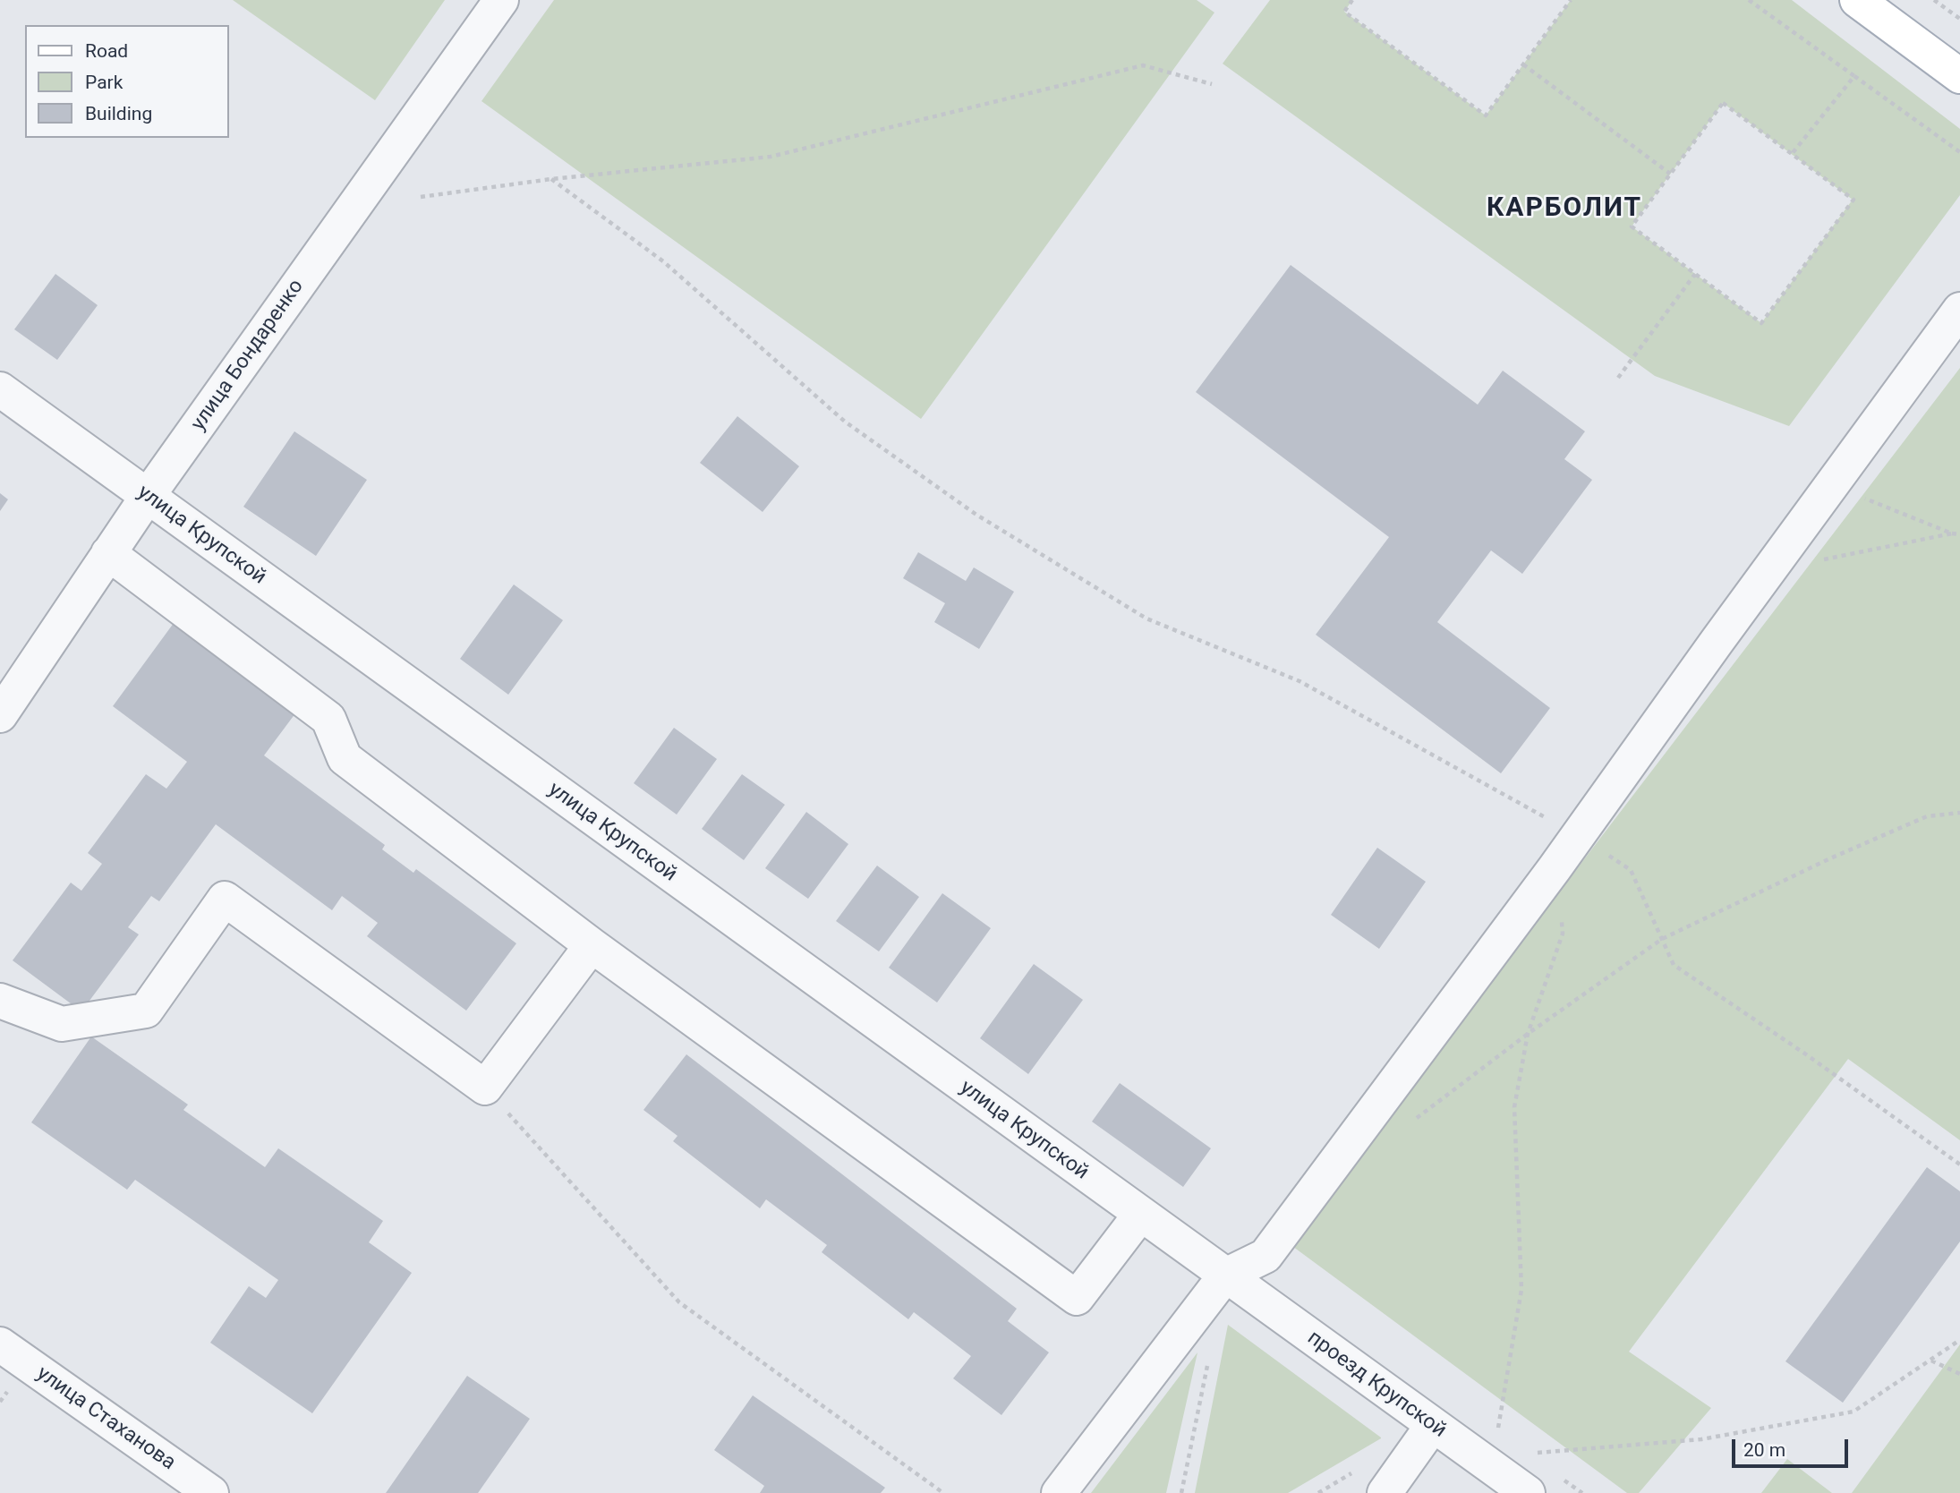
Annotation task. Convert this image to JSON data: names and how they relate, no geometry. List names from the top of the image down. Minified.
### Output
{"streets":{"street":["улица Бондаренко","улица Крупской","проезд Крупской","улица Стаханова"]},"crossings":[["улица Бондаренко","улица Крупской"],["улица Крупской","проезд Крупской"]],"districts":["КАРБОЛИТ"],"legend":["Road","Park","Building"],"scale_bar":"20 m"}
